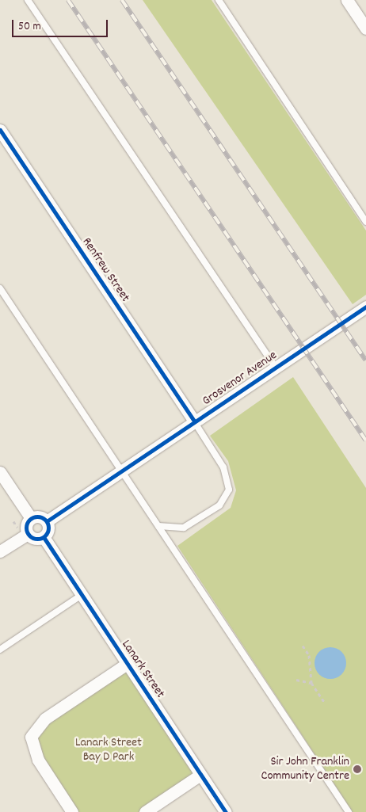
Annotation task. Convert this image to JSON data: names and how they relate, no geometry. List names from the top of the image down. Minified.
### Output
{"streets":{"street":["Renfrew Street","Grosvenor Avenue","Lanark Street"]},"crossings":[["Renfrew Street","Grosvenor Avenue"],["Grosvenor Avenue","Lanark Street"]],"parks":["Lanark Street Bay D Park"],"places":["Sir John Franklin Community Centre"],"scale_bar":"50 m"}
